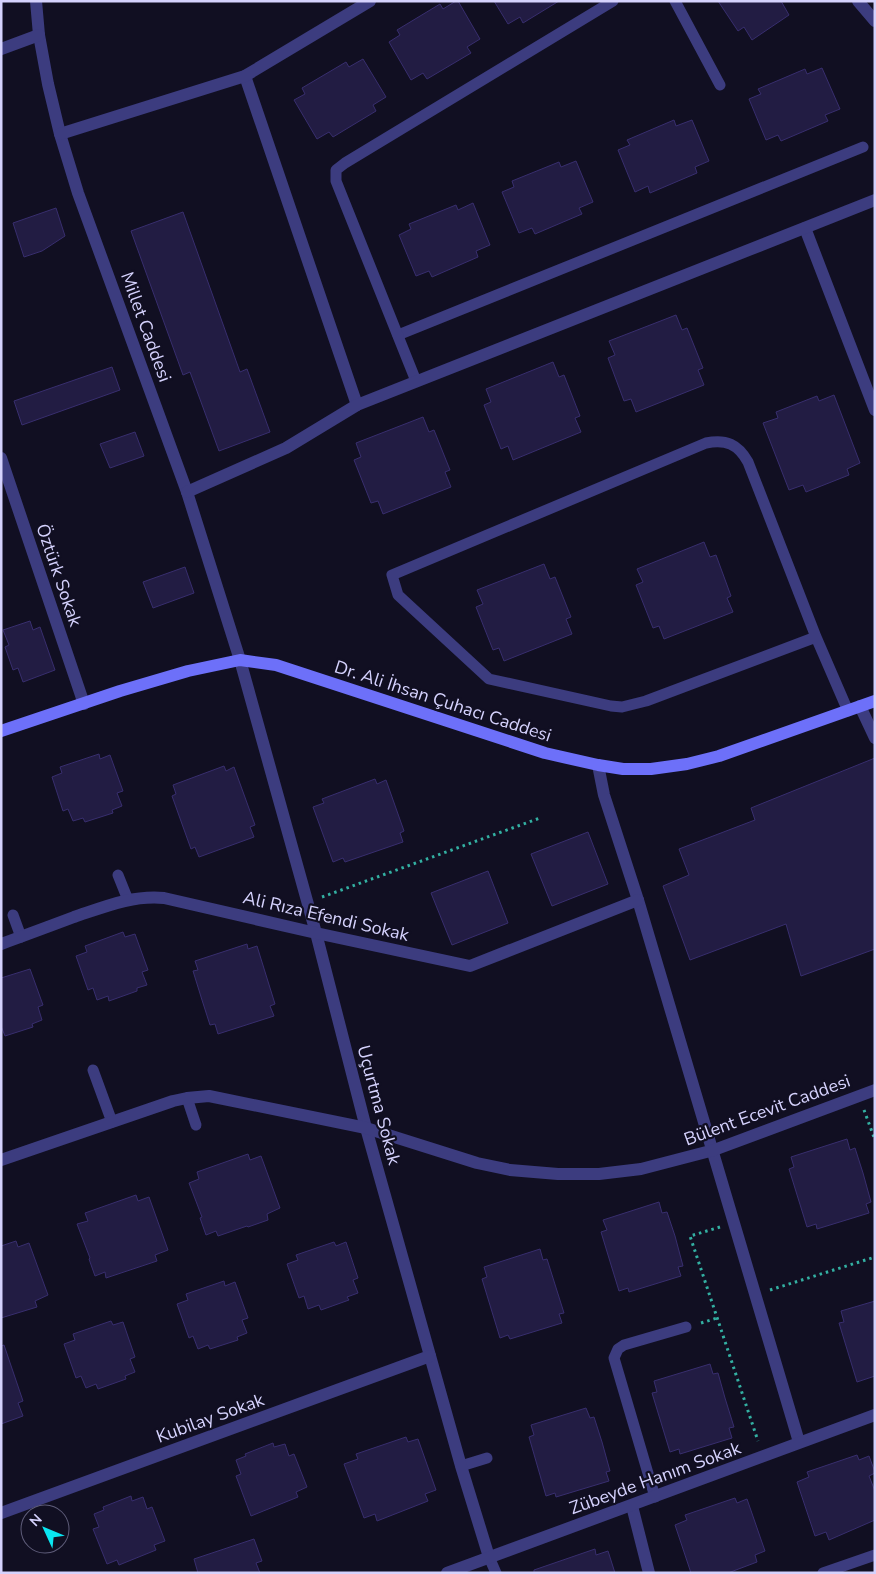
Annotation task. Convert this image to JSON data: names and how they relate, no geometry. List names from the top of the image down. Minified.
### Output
{"streets":{"street":["Millet Caddesi","Öztürk Sokak","Dr. Ali İhsan Çuhacı Caddesi","Ali Rıza Efendi Sokak","Uçurtma Sokak","Bülent Ecevit Caddesi","Kubilay Sokak","Zübeyde Hanım Sokak"]},"crossings":[["Millet Caddesi","Dr. Ali İhsan Çuhacı Caddesi"],["Millet Caddesi","Uçurtma Sokak"],["Öztürk Sokak","Dr. Ali İhsan Çuhacı Caddesi"],["Dr. Ali İhsan Çuhacı Caddesi","Uçurtma Sokak"],["Ali Rıza Efendi Sokak","Uçurtma Sokak"],["Uçurtma Sokak","Bülent Ecevit Caddesi"],["Uçurtma Sokak","Kubilay Sokak"],["Uçurtma Sokak","Zübeyde Hanım Sokak"]],"north":"top left"}
